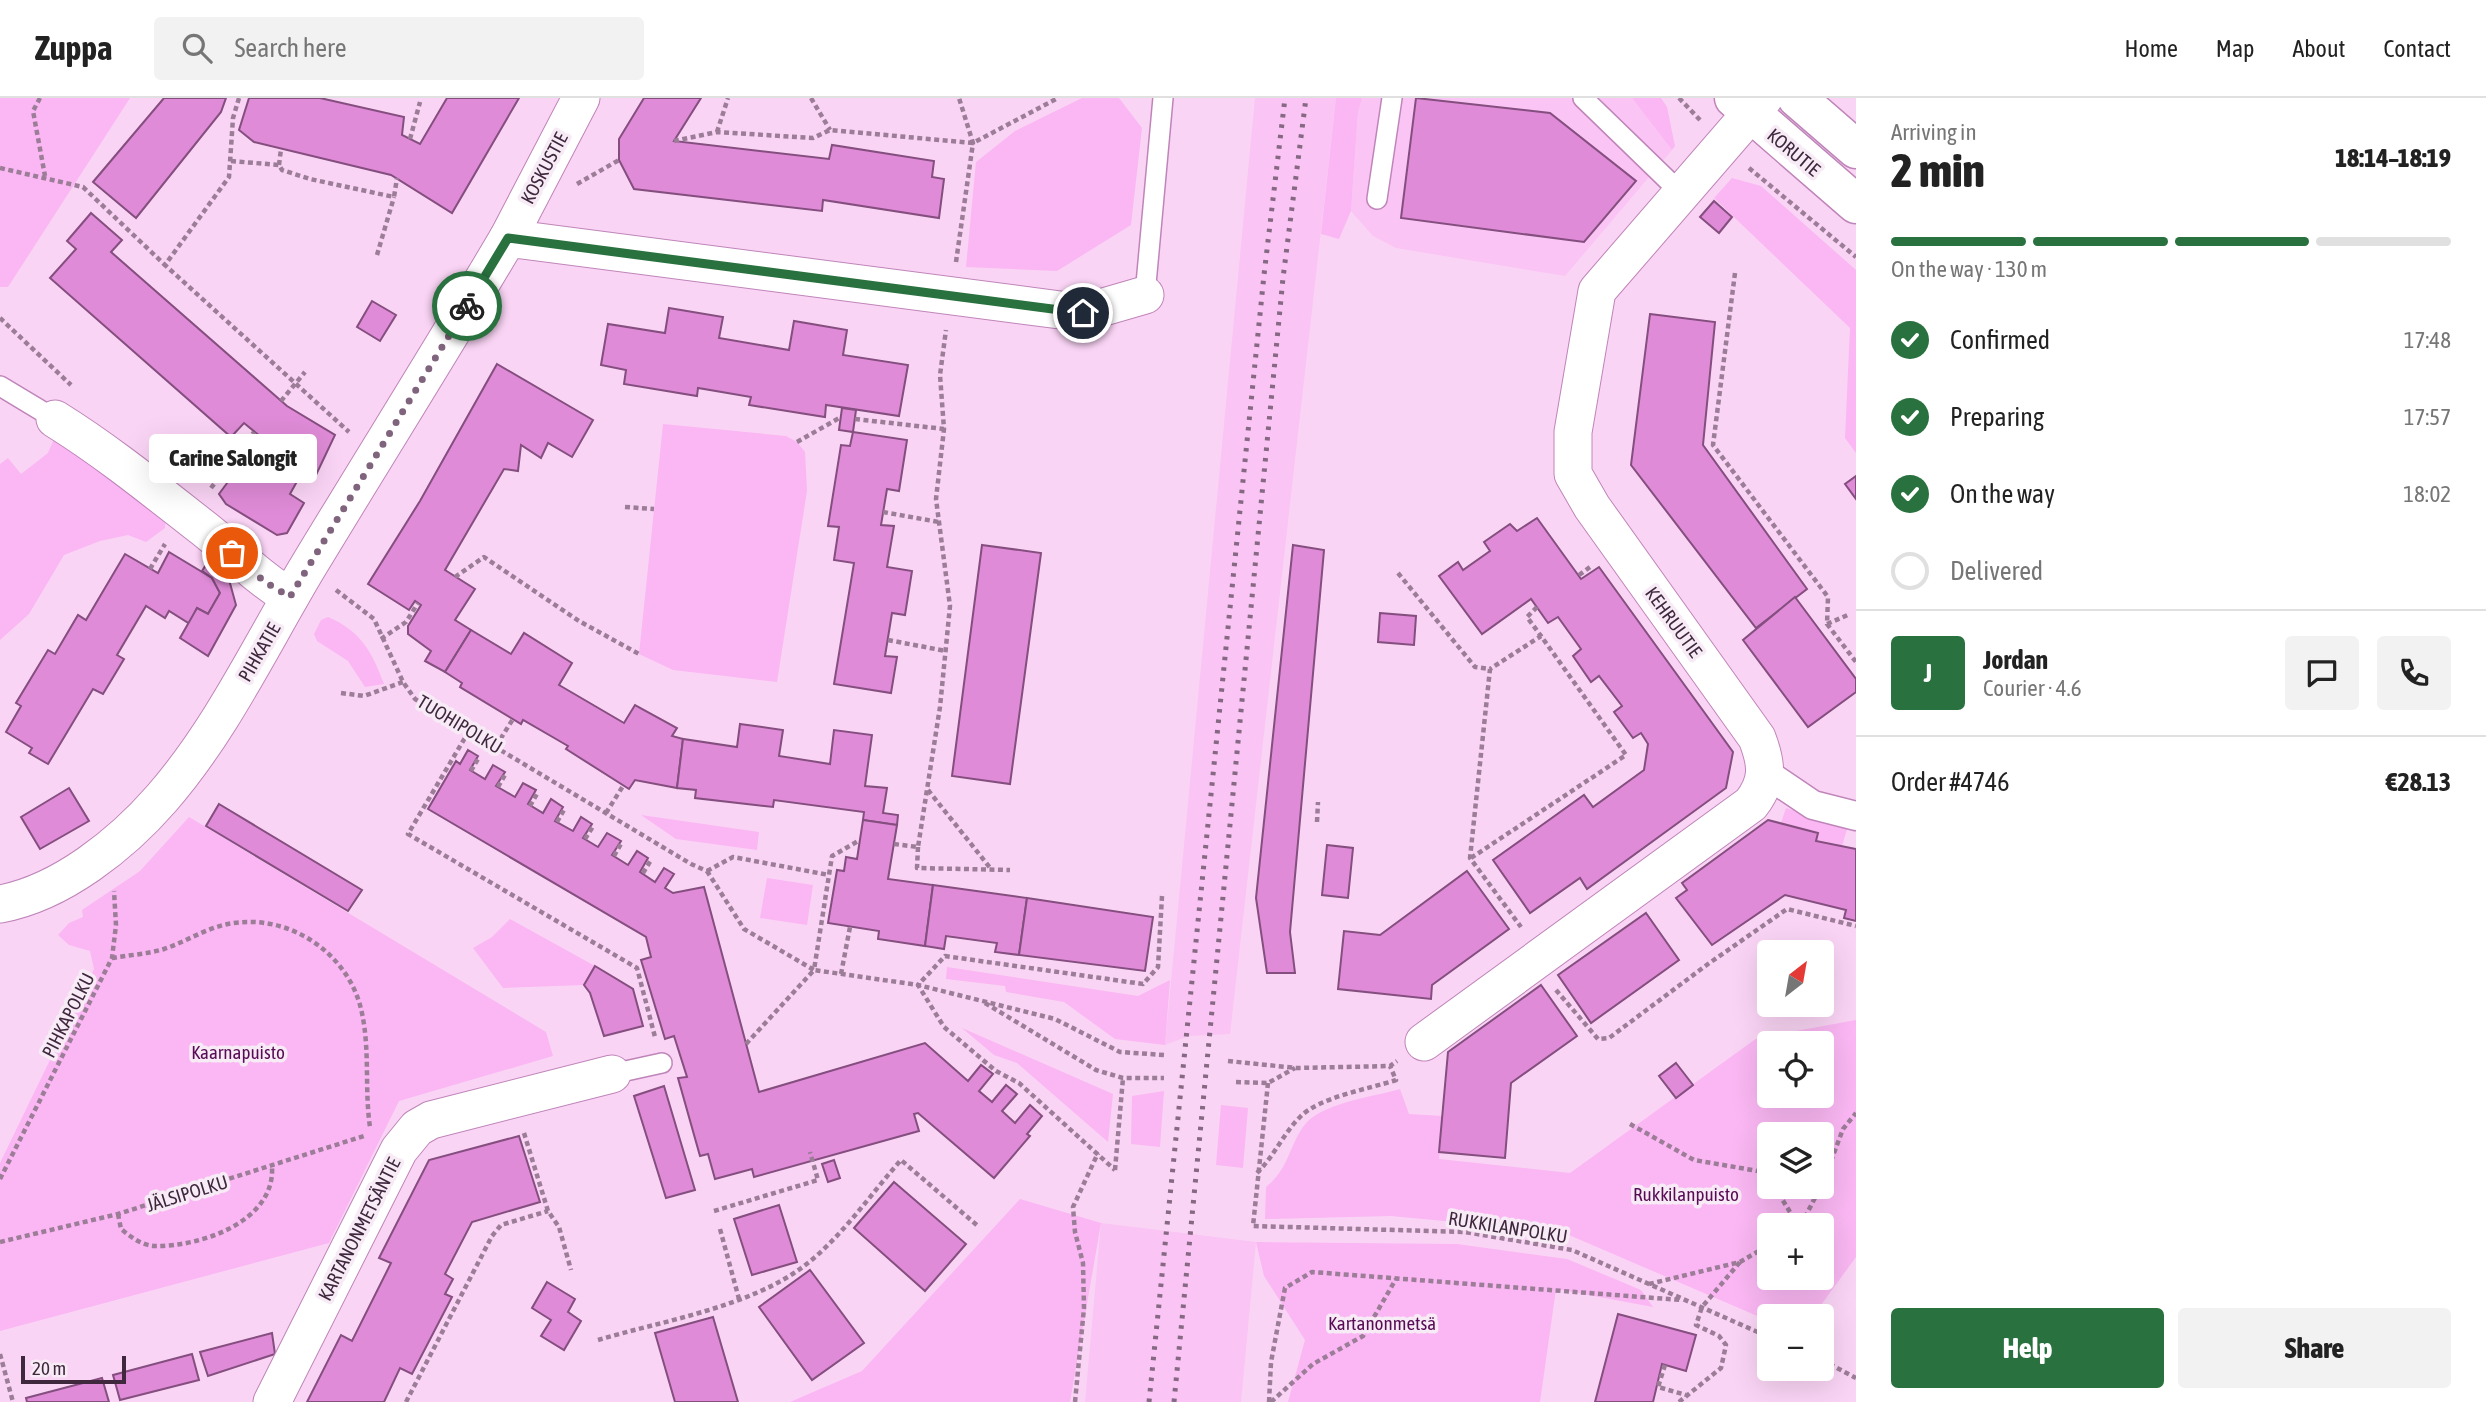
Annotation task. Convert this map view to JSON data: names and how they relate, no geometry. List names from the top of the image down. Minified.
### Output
{"streets":{"street":["KORUTIE","KOSKUSTIE","KEHRUUTIE","PIHKATIE","KARTANONMETSÄNTIE"],"path":["TUOHIPOLKU","PIHKAPOLKU","JÄLSIPOLKU","RUKKILANPOLKU"]},"crossings":[["KORUTIE","KEHRUUTIE"],["KOSKUSTIE","PIHKATIE"],["PIHKATIE","TUOHIPOLKU"],["PIHKATIE","PIHKAPOLKU"],["PIHKAPOLKU","JÄLSIPOLKU"]],"parks":["Kaarnapuisto","Rukkilanpuisto","Kartanonmetsä"],"places":["Carine Salongit"],"scale_bar":"20 m","north":"top right","page":{"header":"Zuppa","search":"Search here","nav":["Home","Map","About","Contact"],"heading":["2 min","Arriving in","18:14–18:19"],"panel":["Jordan","Courier · 4.6","Order #4746","€28.13"],"bar":"On the way · 130 m","list":[["Confirmed","17:48"],["Preparing","17:57"],["On the way","18:02"],"Delivered"],"bubble":"Carine Salongit","round":"J","map_buttons":["+","−"],"buttons":["Help","Share"],"scale":"20 m"}}
